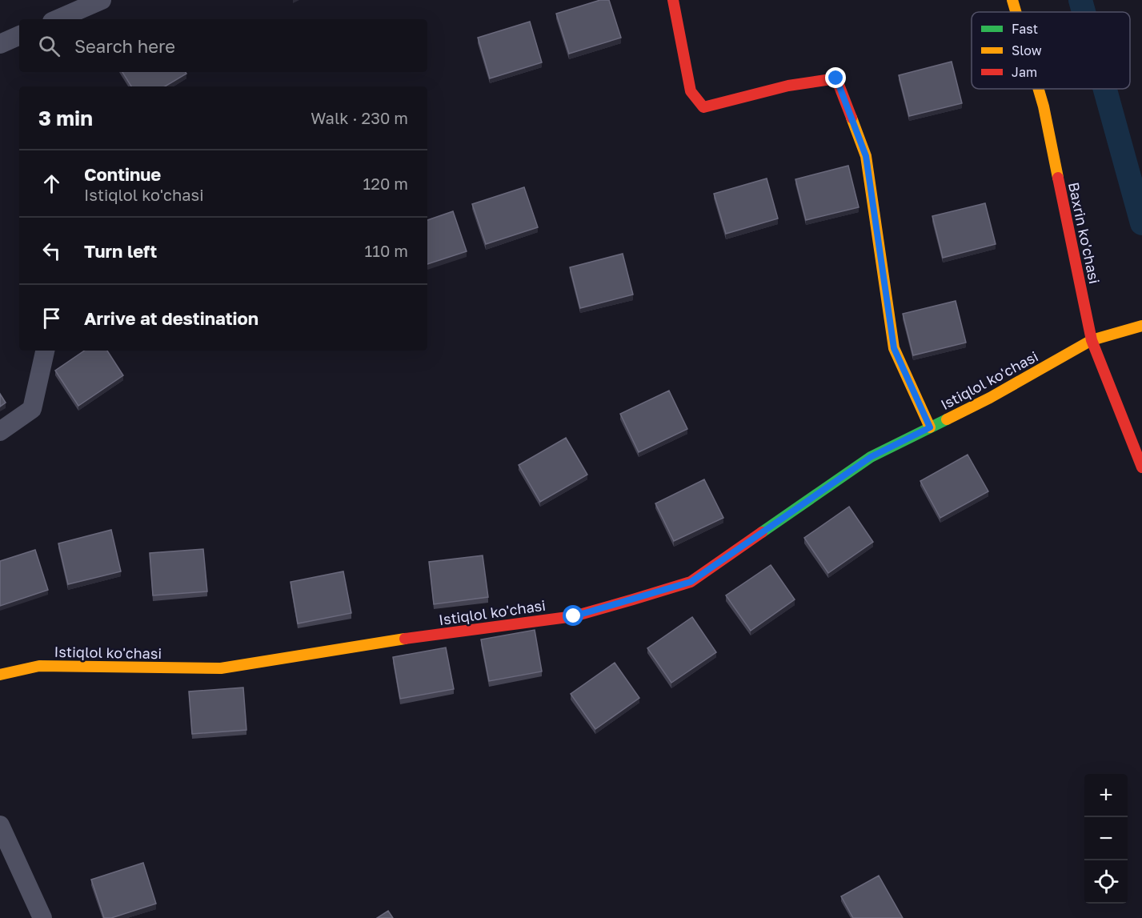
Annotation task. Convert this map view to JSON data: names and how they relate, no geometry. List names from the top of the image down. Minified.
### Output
{"streets":{"street":["Baxrin ko'chasi","Istiqlol ko'chasi"]},"crossings":[["Baxrin ko'chasi","Istiqlol ko'chasi"]],"legend":["Fast","Slow","Jam"],"page":{"search":"Search here","heading":["3 min","Walk · 230 m"],"list":[["Continue","Istiqlol ko'chasi","120 m"],["Turn left","110 m"],"Arrive at destination"],"map_buttons":["+","−"]}}
